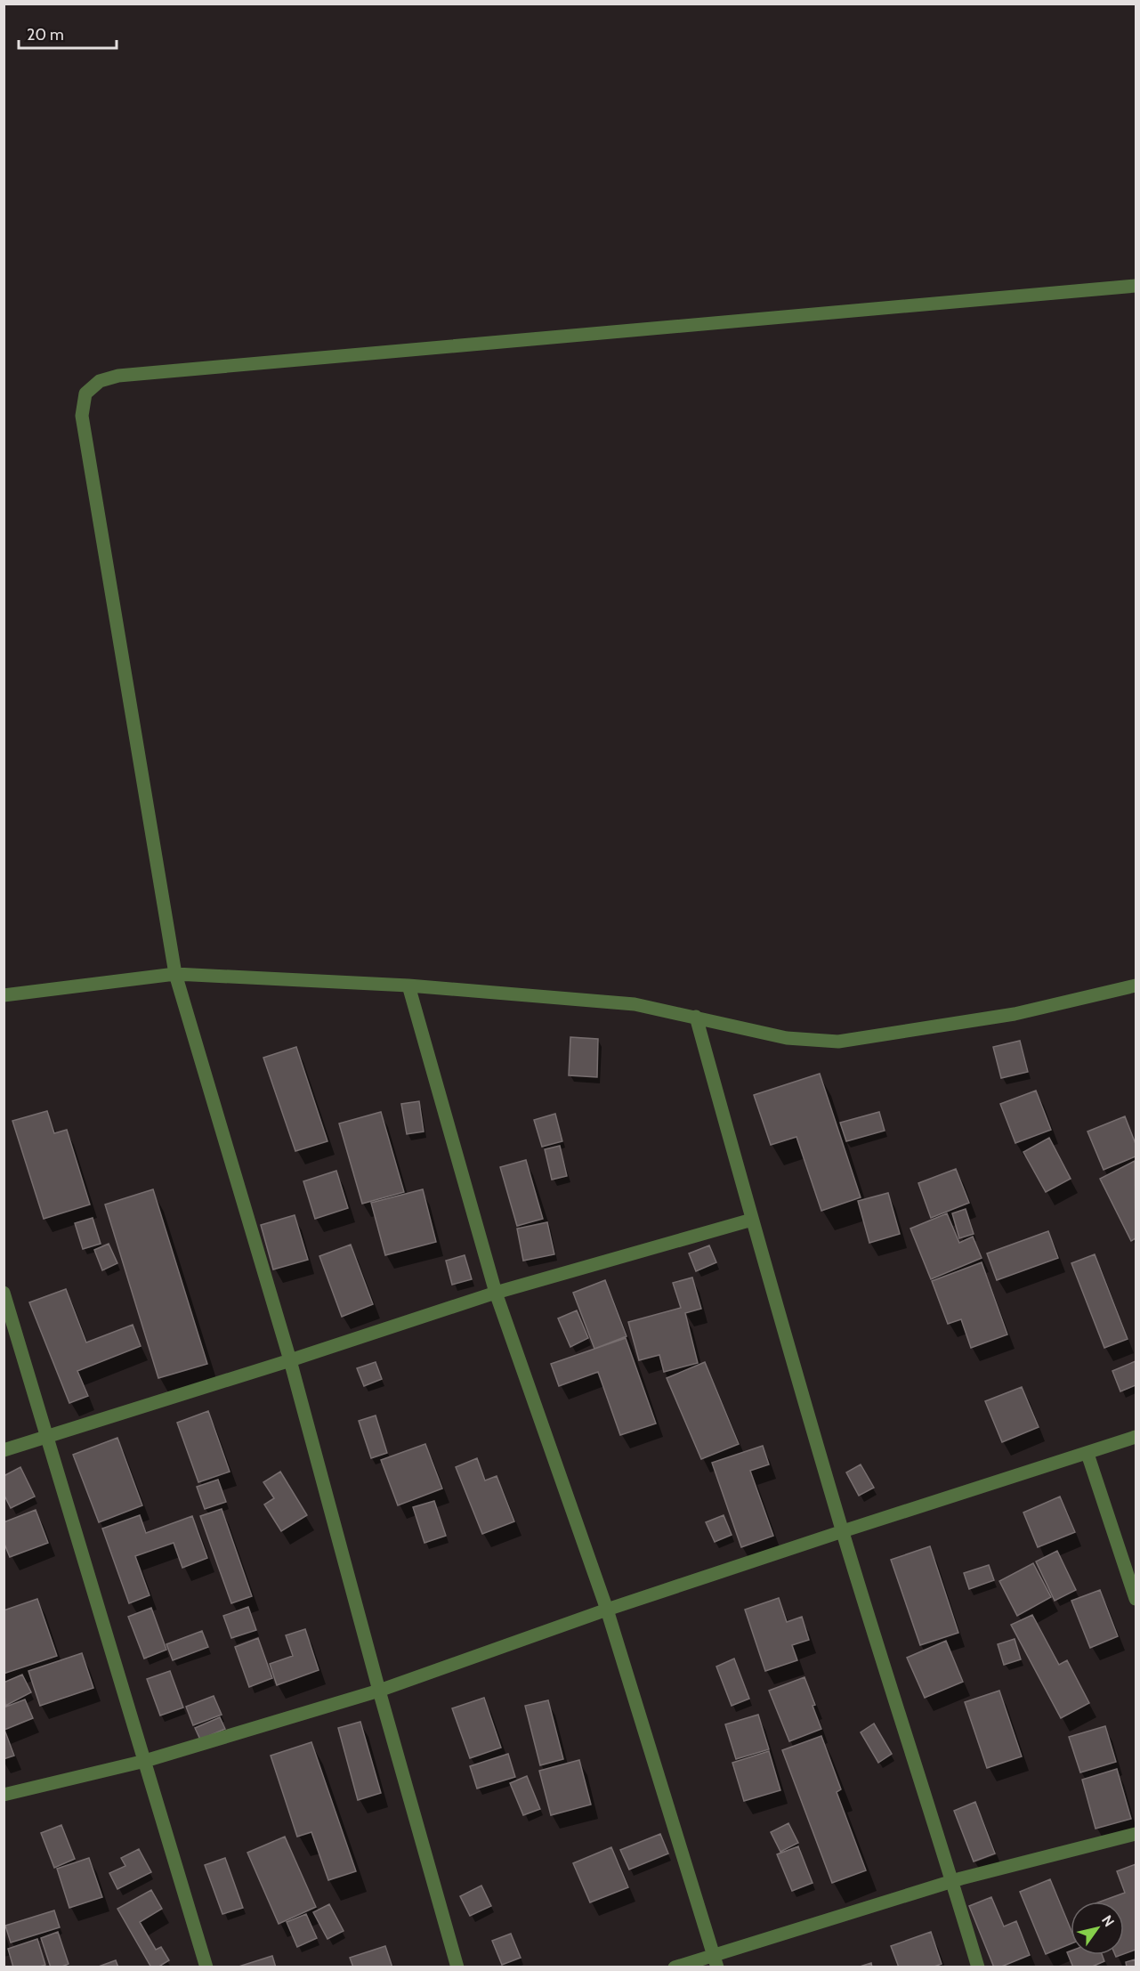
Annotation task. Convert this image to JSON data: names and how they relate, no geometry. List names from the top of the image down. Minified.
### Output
{"scale_bar":"20 m","north":"top right"}
